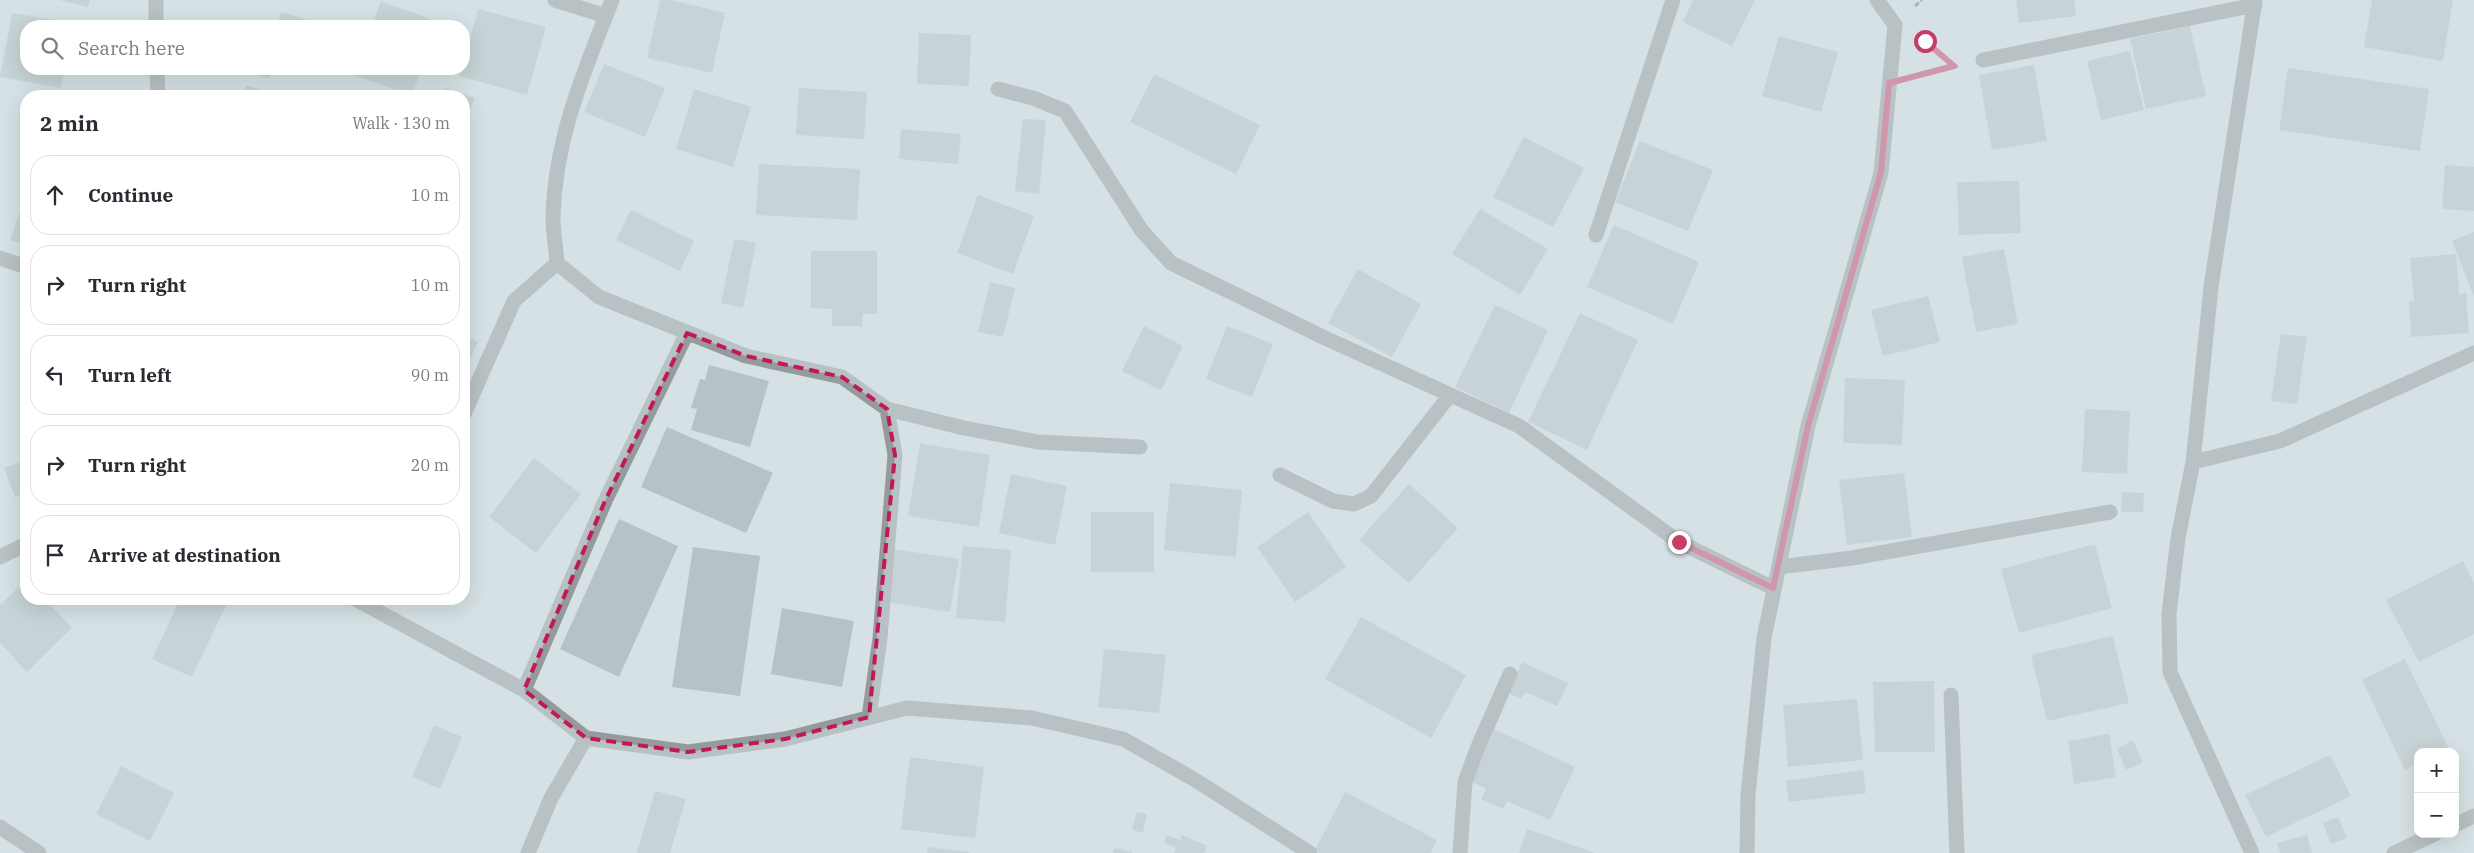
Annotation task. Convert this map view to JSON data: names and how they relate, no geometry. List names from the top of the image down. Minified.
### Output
{"page":{"search":"Search here","heading":["2 min","Walk · 130 m"],"list":[["Continue","10 m"],["Turn right","10 m"],["Turn left","90 m"],["Turn right","20 m"],"Arrive at destination"],"map_buttons":["+","−"]}}
